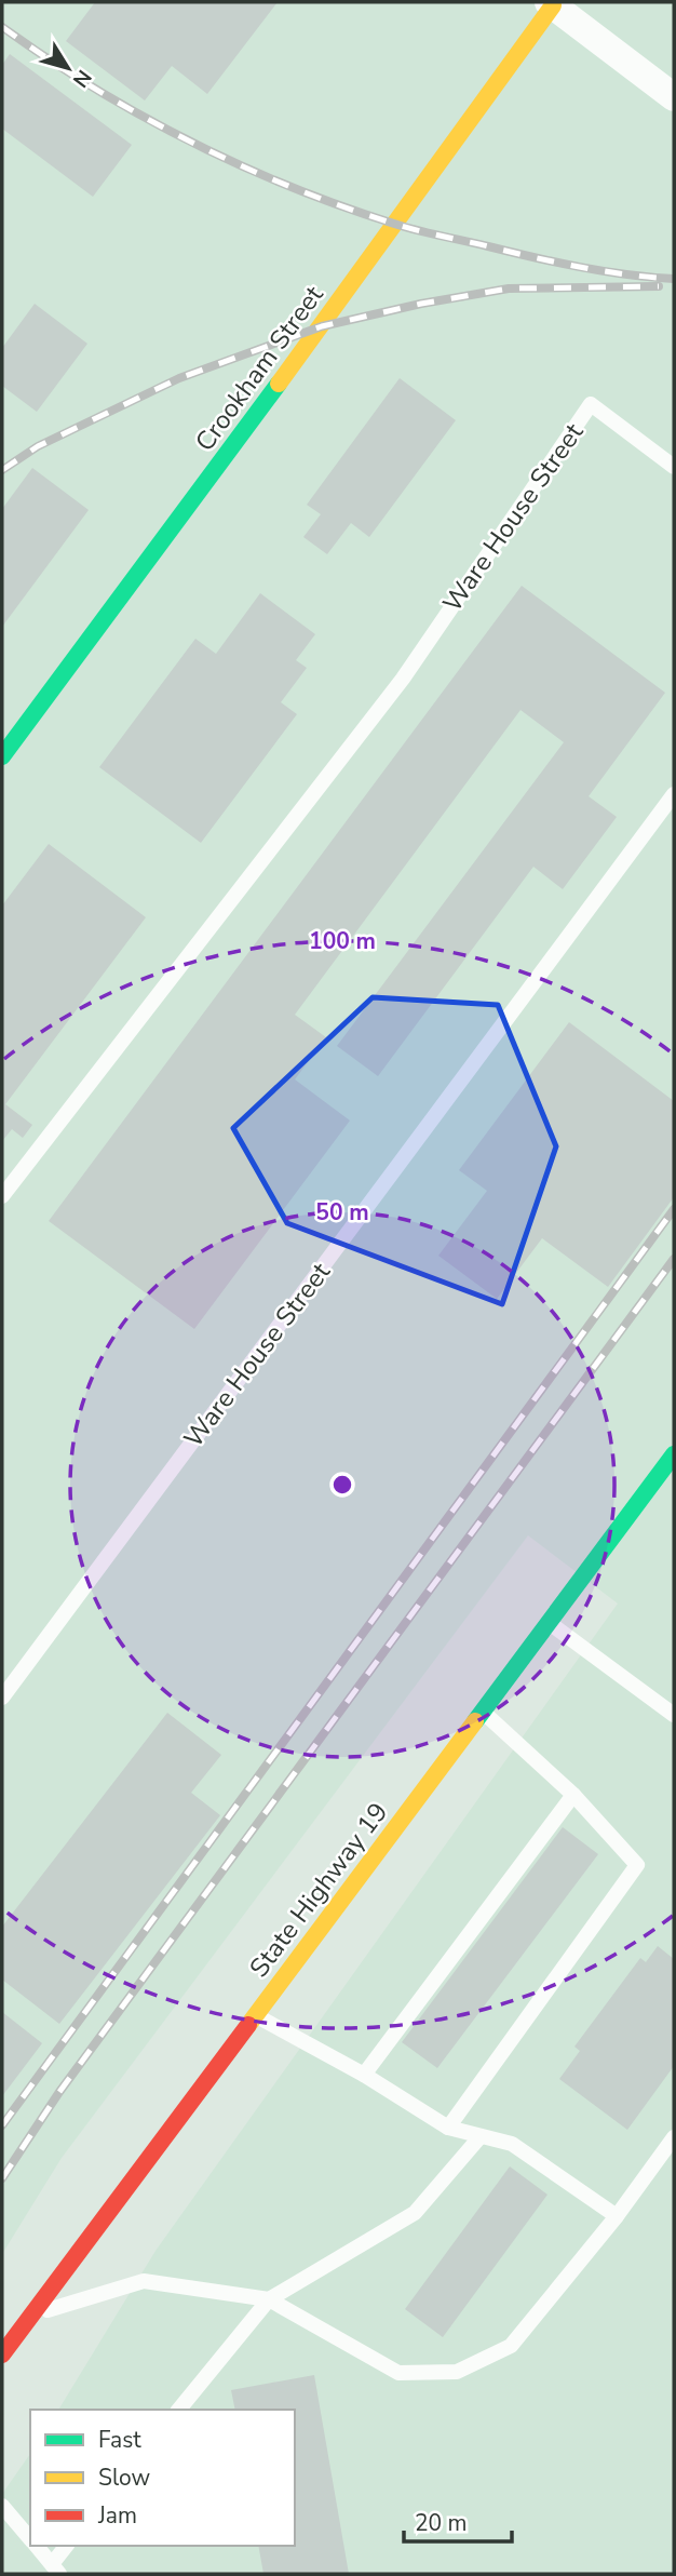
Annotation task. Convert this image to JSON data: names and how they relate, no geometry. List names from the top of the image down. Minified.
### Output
{"streets":{"main road":["Crookham Street","State Highway 19"],"lane":["Ware House Street"]},"legend":["Fast","Slow","Jam"],"scale_bar":"20 m","north":"bottom right","rings":["100 m","50 m"]}
